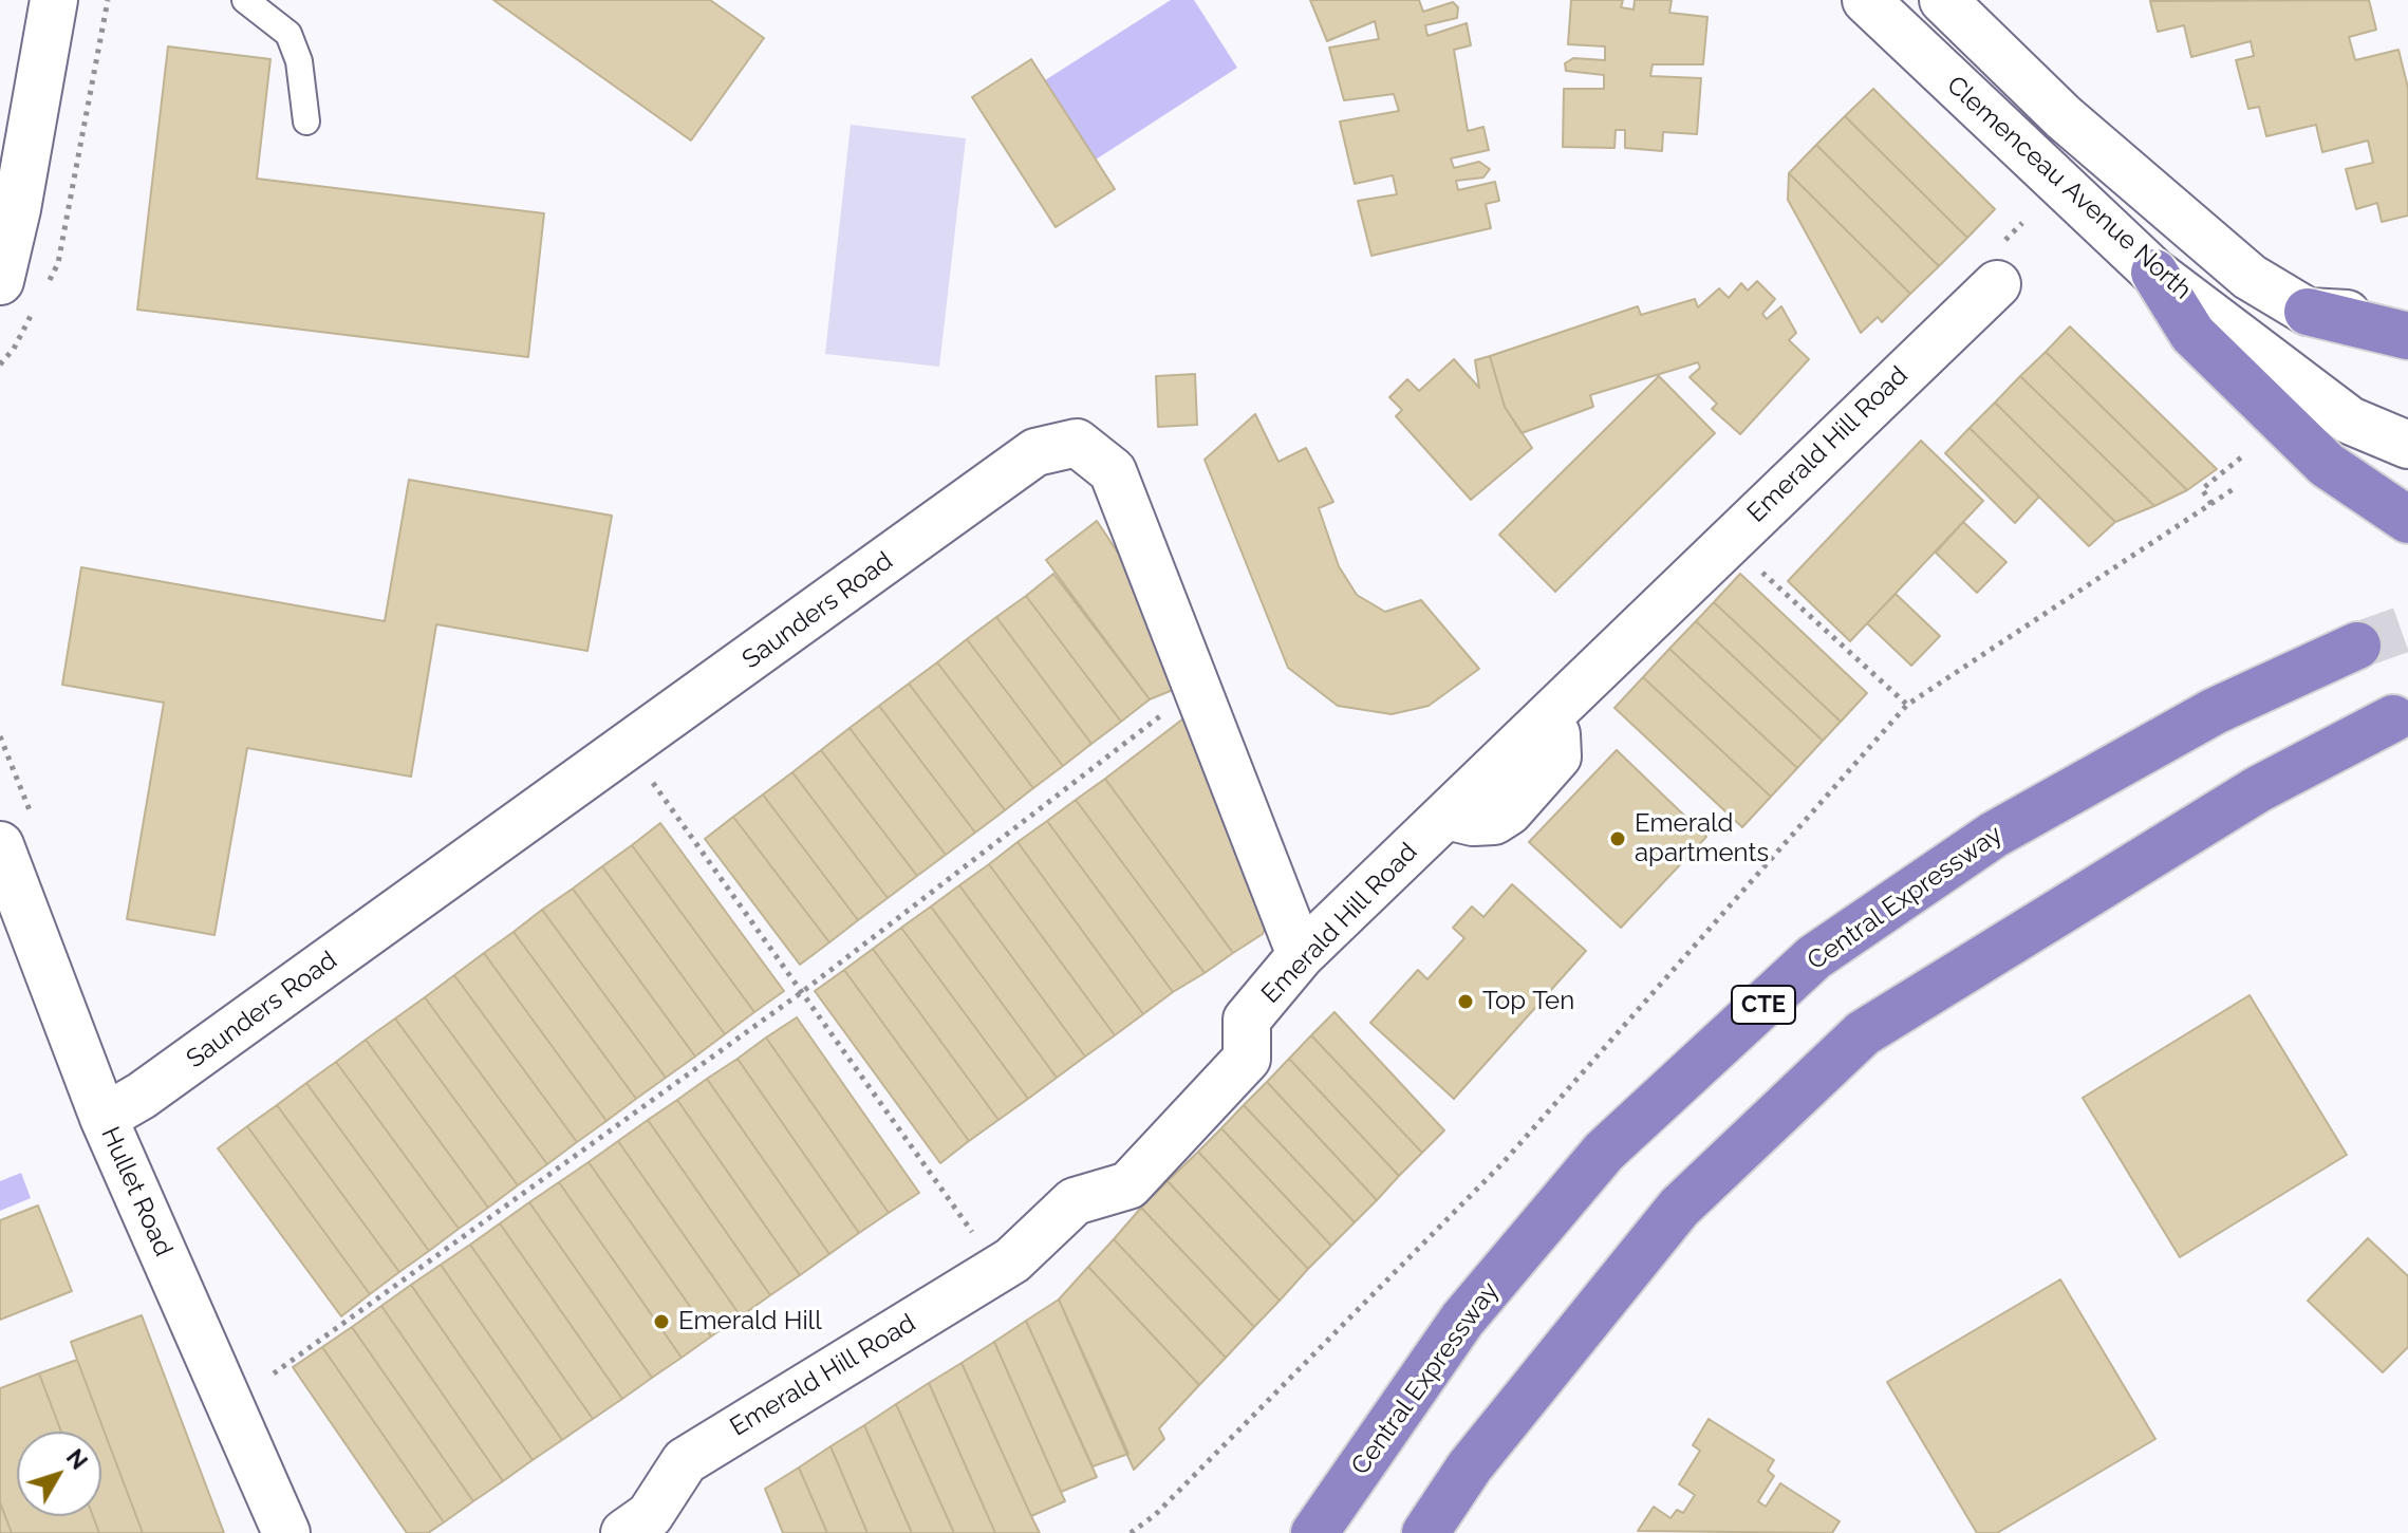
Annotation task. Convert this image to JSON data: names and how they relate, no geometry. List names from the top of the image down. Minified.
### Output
{"streets":{"highway":["Central Expressway","CTE"],"street":["Clemenceau Avenue North","Emerald Hill Road","Saunders Road","Hullet Road"]},"crossings":[["Emerald Hill Road","Saunders Road"],["Saunders Road","Hullet Road"]],"places":["Emerald apartments","Top Ten","Emerald Hill"],"north":"top right"}
